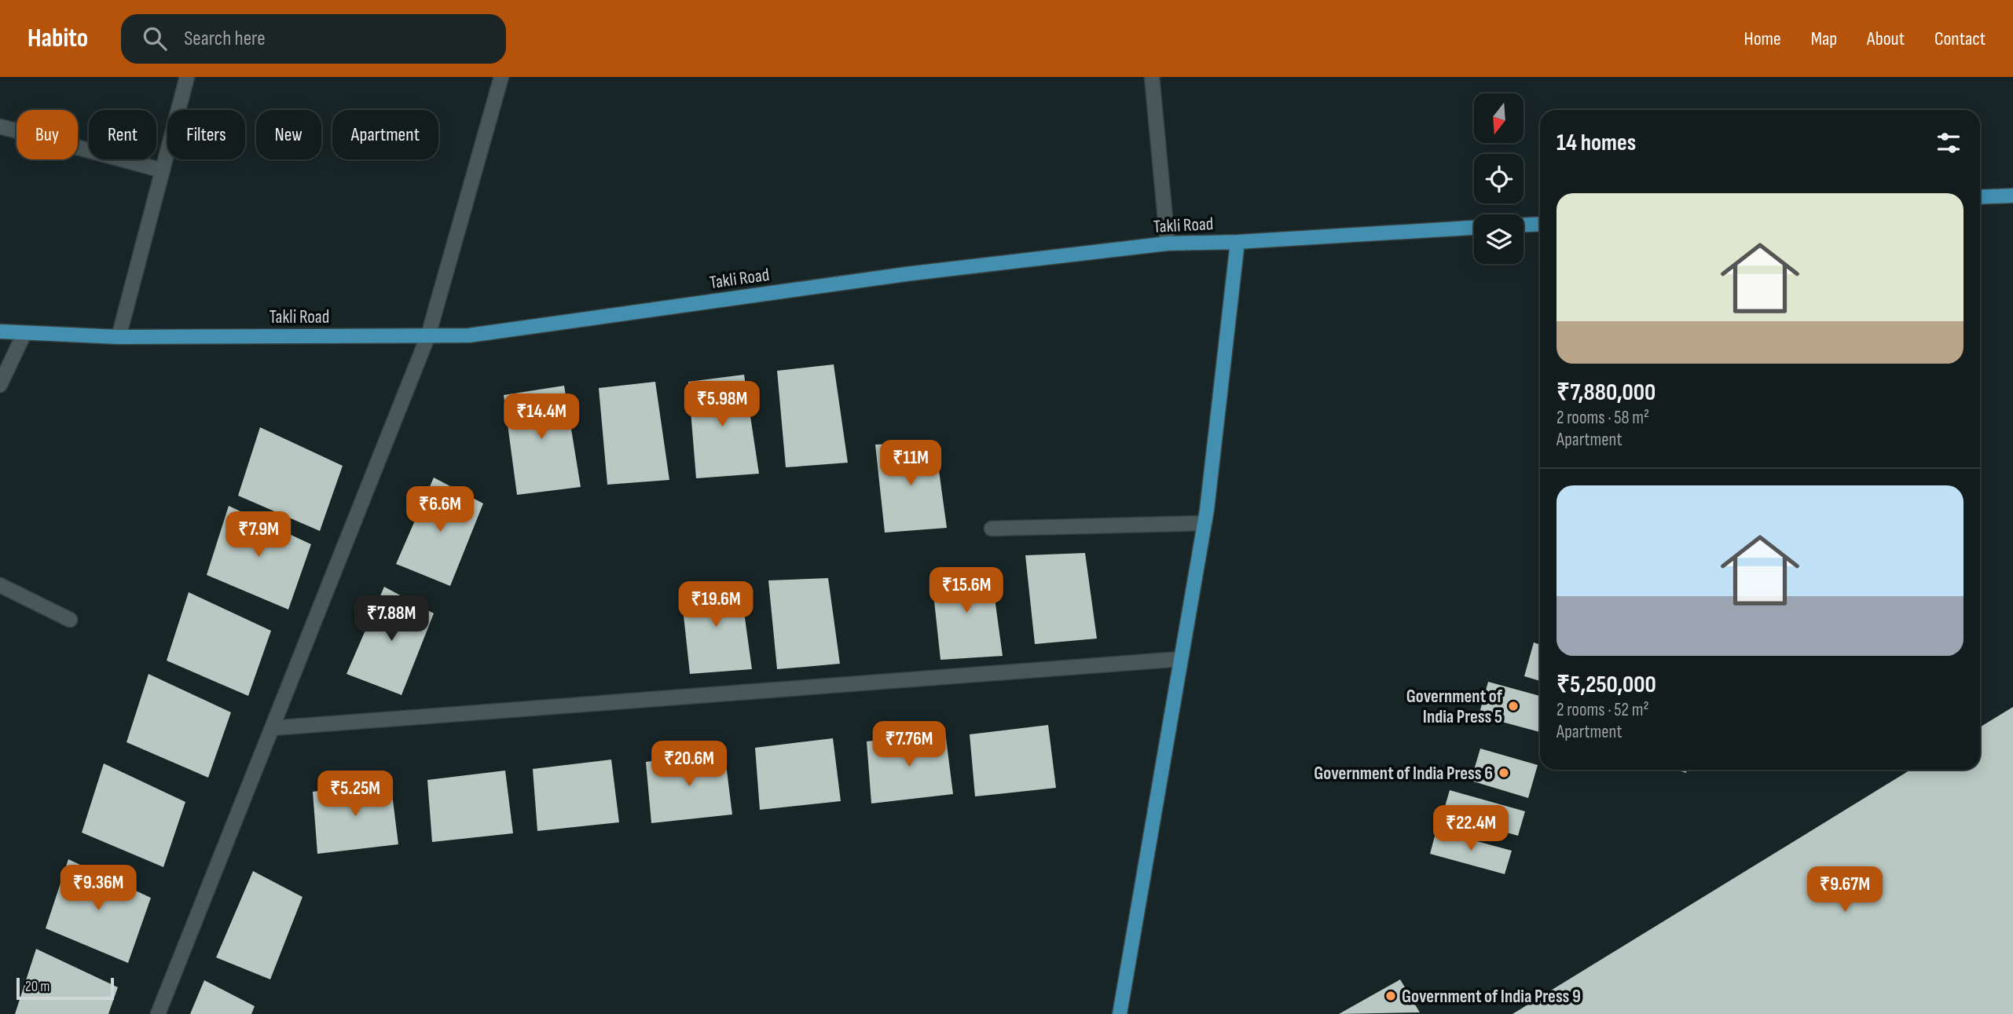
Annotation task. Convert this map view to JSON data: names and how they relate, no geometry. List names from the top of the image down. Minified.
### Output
{"streets":{"main road":["Takli Road"]},"places":["Government of India Press 5","Government of India Press 6","Government of India Press 9"],"scale_bar":"20 m","north":"bottom","page":{"header":"Habito","search":"Search here","nav":["Home","Map","About","Contact"],"chip":["Buy","Rent","Filters","New","Apartment"],"heading":"14 homes","list":[{"name":"₹7,880,000","note":"2 rooms · 58 m² · Apartment"},{"name":"₹5,250,000","note":"2 rooms · 52 m² · Apartment"}],"price":["₹5.98M","₹14.4M","₹11M","₹6.6M","₹7.9M","₹15.6M","₹19.6M","₹7.88M","₹7.76M","₹20.6M","₹5.25M","₹22.4M","₹9.36M","₹9.67M"],"scale":"20 m"}}
